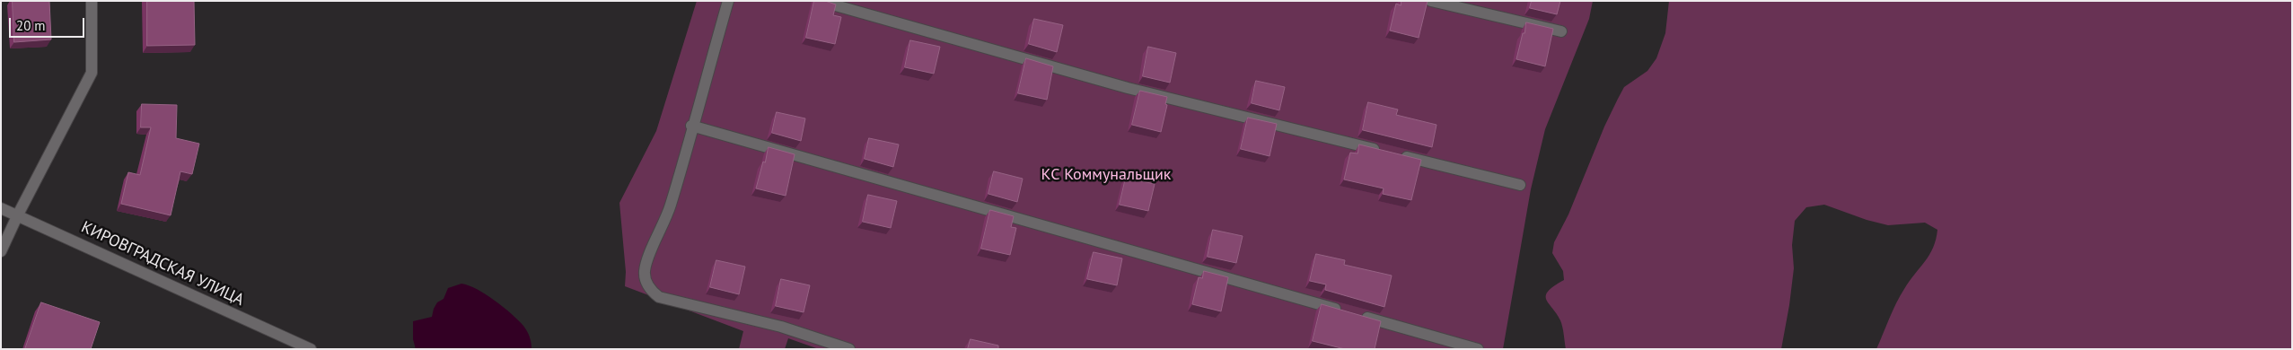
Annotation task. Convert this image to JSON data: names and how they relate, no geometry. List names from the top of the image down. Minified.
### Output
{"streets":{"street":["КИРОВГРАДСКАЯ УЛИЦА"]},"parks":["КС Коммунальщик"],"scale_bar":"20 m"}
